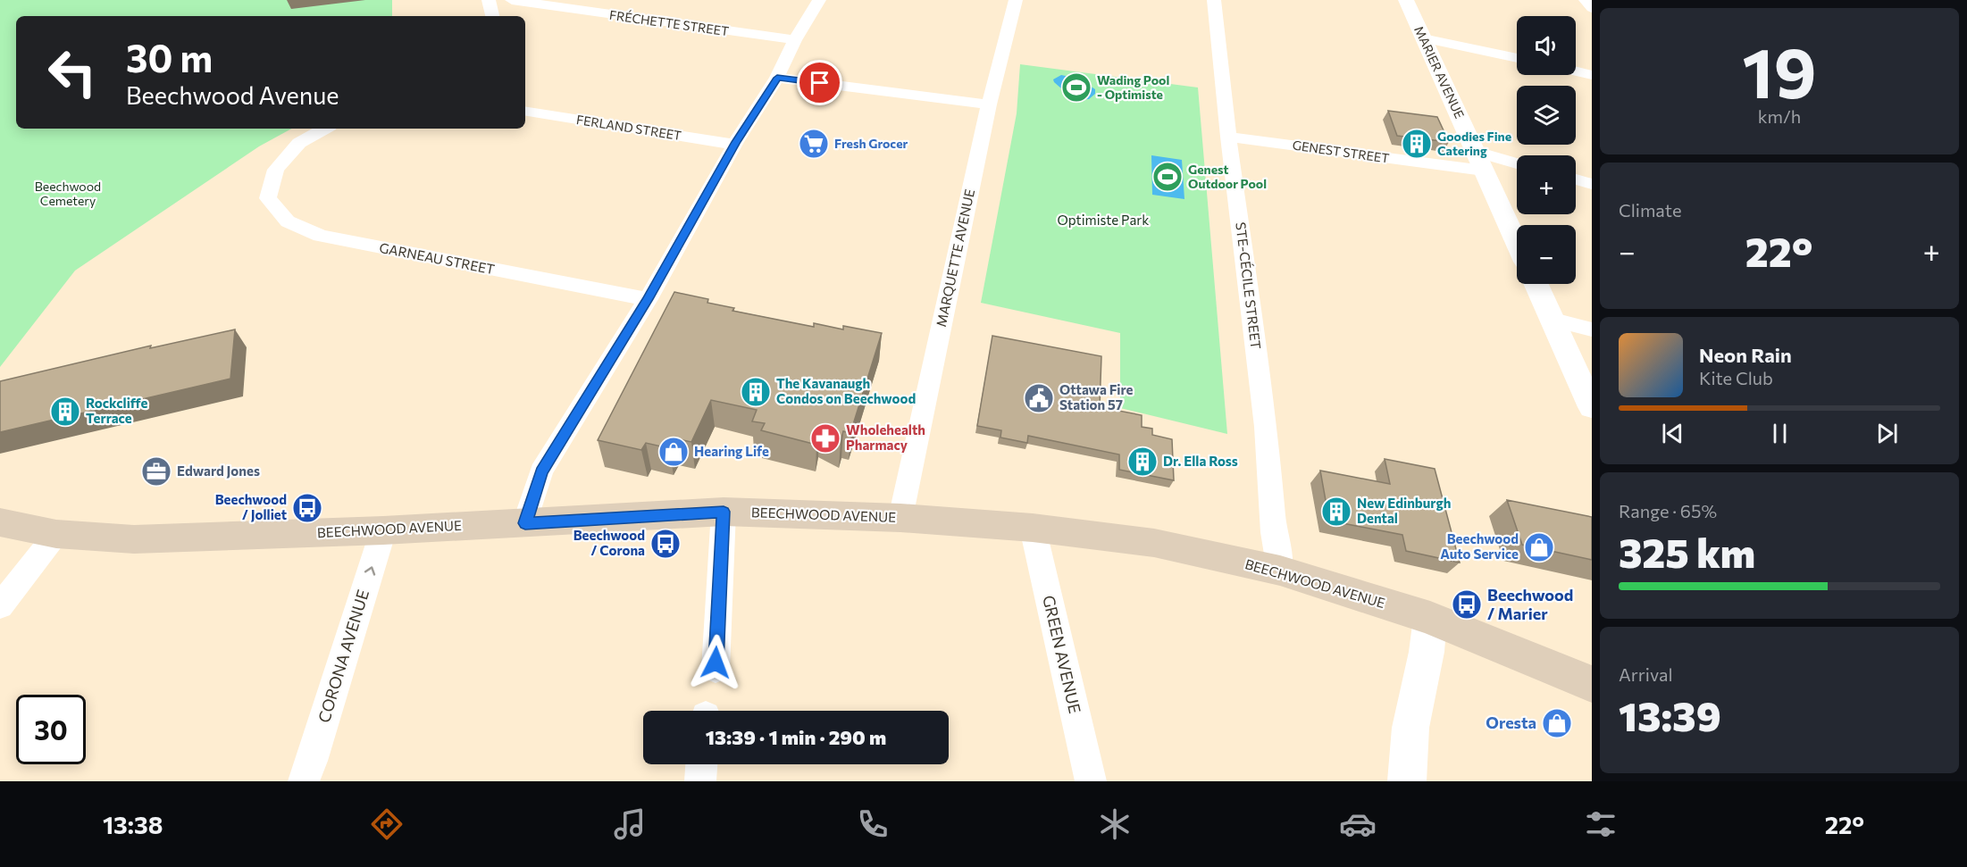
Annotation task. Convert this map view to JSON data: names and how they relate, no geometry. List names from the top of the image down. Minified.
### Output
{"streets":{"main road":["BEECHWOOD AVENUE"],"street":["FRÉCHETTE STREET","MARIER AVENUE","FERLAND STREET","GENEST STREET","MARQUETTE AVENUE","GARNEAU STREET","STE-CÉCILE STREET","GREEN AVENUE","CORONA AVENUE"]},"crossings":[["MARIER AVENUE","GENEST STREET"],["GENEST STREET","STE-CÉCILE STREET"],["MARQUETTE AVENUE","BEECHWOOD AVENUE"],["STE-CÉCILE STREET","BEECHWOOD AVENUE"],["BEECHWOOD AVENUE","GREEN AVENUE"],["BEECHWOOD AVENUE","CORONA AVENUE"]],"one_way":["CORONA AVENUE"],"parks":["Beechwood Cemetery","Optimiste Park"],"places":{"sports":["Wading Pool - Optimiste","Genest Outdoor Pool"],"supermarket":["Fresh Grocer"],"building":["Goodies Fine Catering","The Kavanaugh Condos on Beechwood","Rockcliffe Terrace","Dr. Ella Ross","New Edinburgh Dental"],"public building":["Ottawa Fire Station 57"],"pharmacy":["Wholehealth Pharmacy"],"shop":["Hearing Life","Beechwood Auto Service","Oresta"],"office":["Edward Jones"],"bus stop":["Beechwood / Jolliet","Beechwood / Corona","Beechwood / Marier"]},"page":{"tile":[["19","km/h"],"Climate",["Range · 65%","325 km"],["Arrival","13:39"]],"map_buttons":["+","−"],"turn":["30 m","Beechwood Avenue"],"heat":["−","22°","+"],"song":["Neon Rain","Kite Club"],"limit":"30","trip":"13:39 · 1 min · 290 m","tabs":["13:38","22°"]}}
